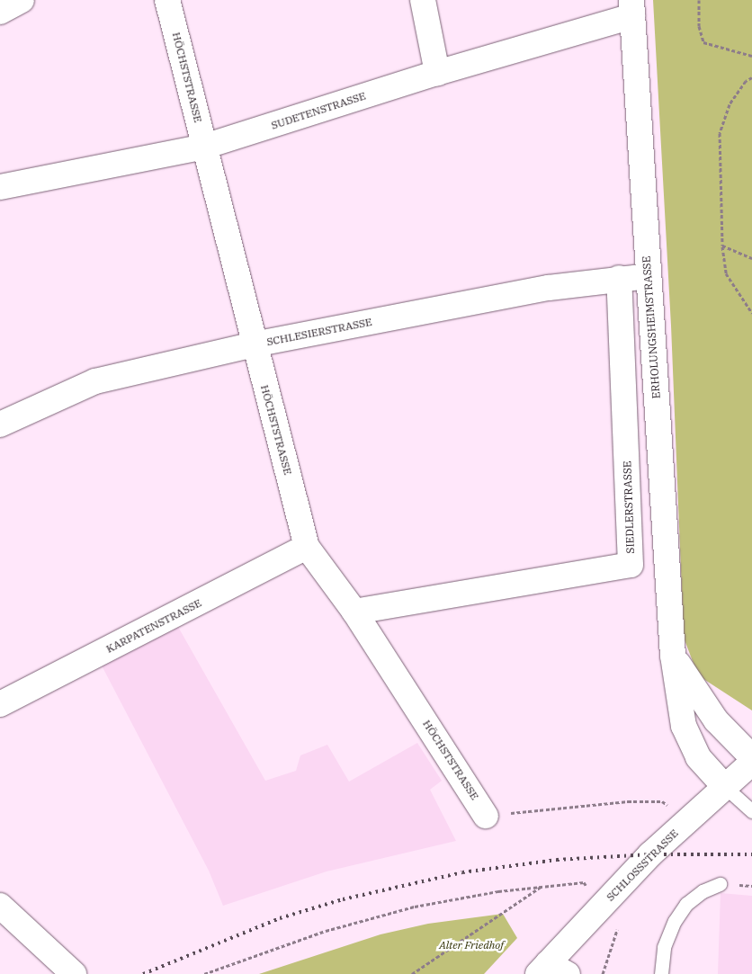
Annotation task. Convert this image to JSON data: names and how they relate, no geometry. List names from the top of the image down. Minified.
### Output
{"streets":{"street":["HÖCHSTSTRASSE","SUDETENSTRASSE","ERHOLUNGSHEIMSTRASSE","SCHLESIERSTRASSE","SIEDLERSTRASSE","KARPATENSTRASSE","SCHLOSSSTRASSE"]},"crossings":[["HÖCHSTSTRASSE","SUDETENSTRASSE"],["HÖCHSTSTRASSE","SCHLESIERSTRASSE"],["HÖCHSTSTRASSE","SIEDLERSTRASSE"],["HÖCHSTSTRASSE","KARPATENSTRASSE"],["SUDETENSTRASSE","ERHOLUNGSHEIMSTRASSE"],["ERHOLUNGSHEIMSTRASSE","SCHLESIERSTRASSE"],["ERHOLUNGSHEIMSTRASSE","SCHLOSSSTRASSE"],["SCHLESIERSTRASSE","SIEDLERSTRASSE"]],"parks":["Alter Friedhof"]}
